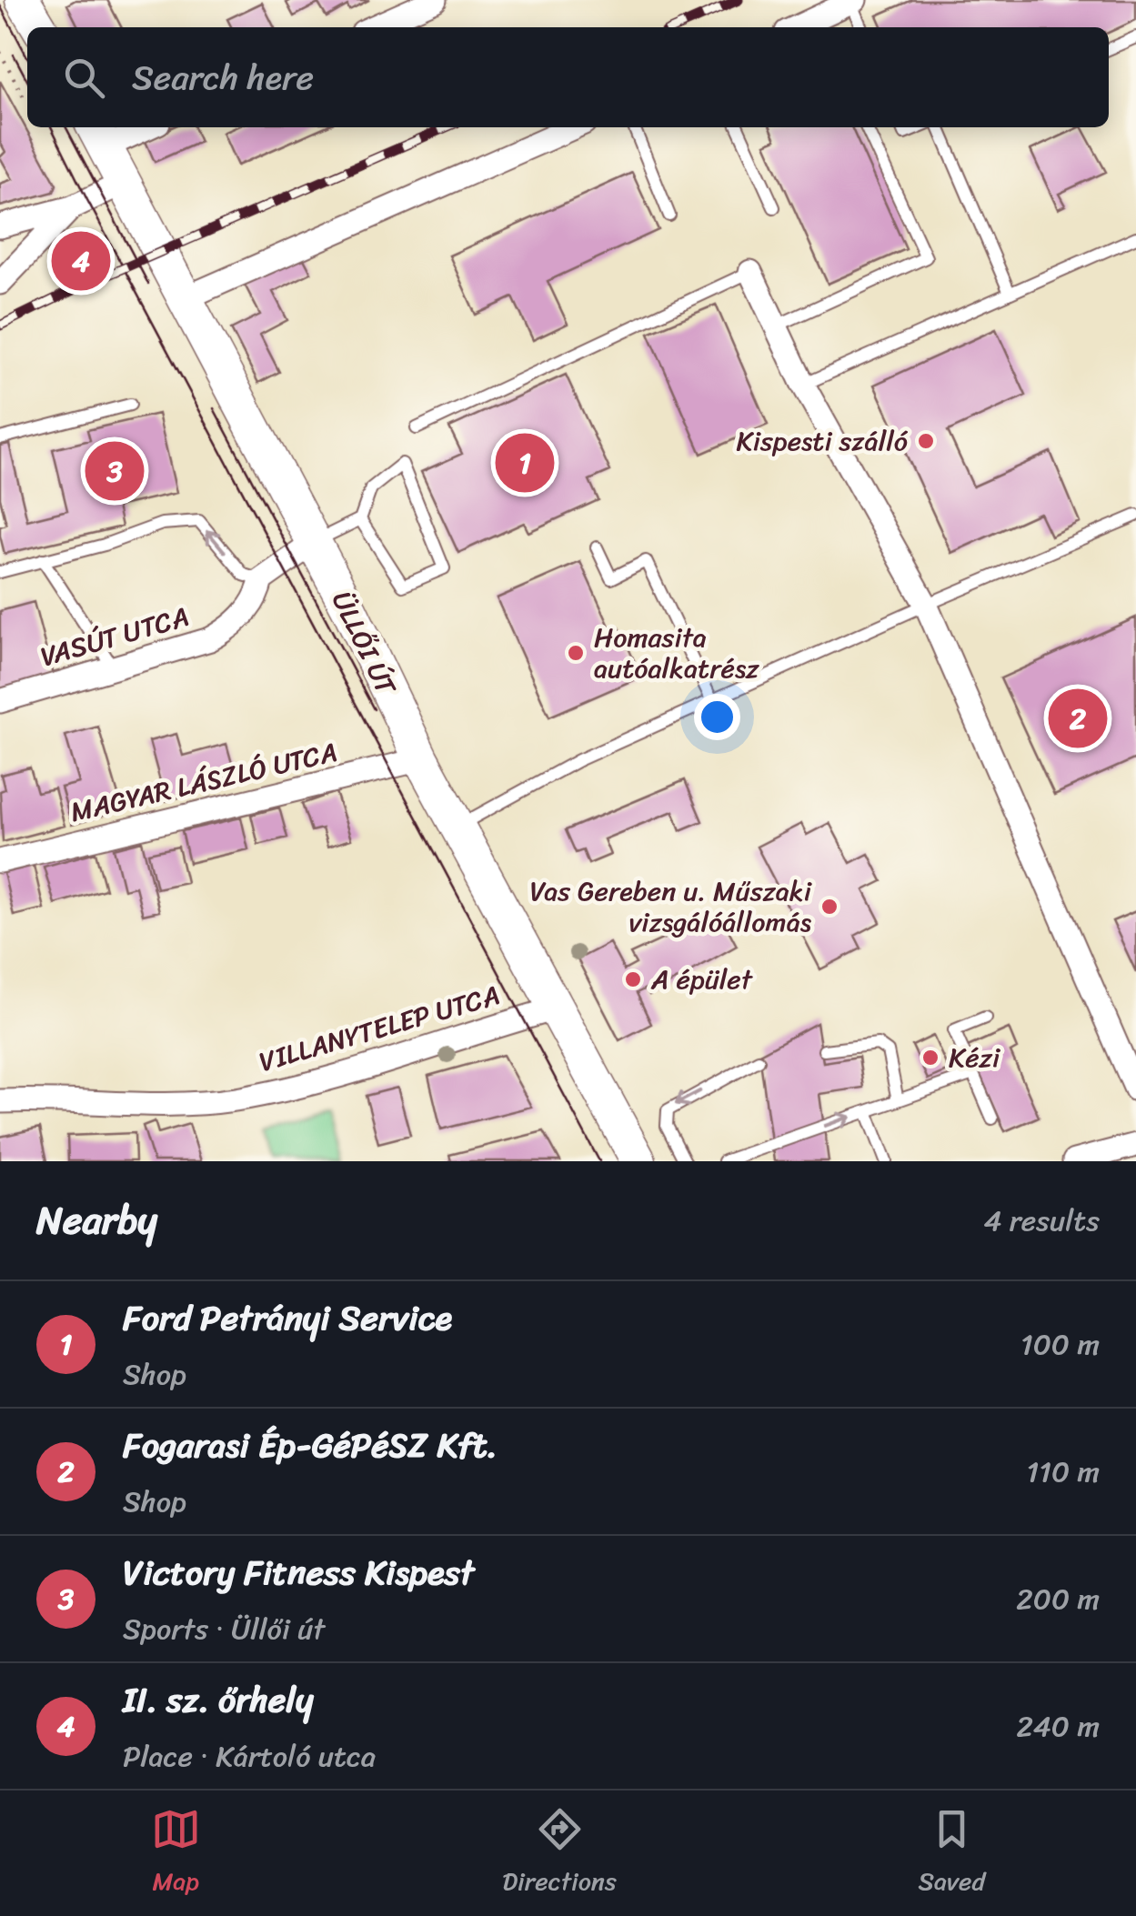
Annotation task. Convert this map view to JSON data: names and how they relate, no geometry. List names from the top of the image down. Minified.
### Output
{"streets":{"main road":["ÜLLŐI ÚT"],"street":["VASÚT UTCA","MAGYAR LÁSZLÓ UTCA","VILLANYTELEP UTCA"]},"crossings":[["VASÚT UTCA","ÜLLŐI ÚT"],["ÜLLŐI ÚT","MAGYAR LÁSZLÓ UTCA"],["ÜLLŐI ÚT","VILLANYTELEP UTCA"]],"places":["Kispesti szálló","Homasita autóalkatrész","Vas Gereben u. Műszaki vizsgálóállomás","A épület","Kézi"],"page":{"search":"Search here","pins":["4","1","3","2"],"heading":["Nearby","4 results"],"list":[{"mark":"1","name":"Ford Petrányi Service","note":"Shop","value":"100 m"},{"mark":"2","name":"Fogarasi Ép-GéPéSZ Kft.","note":"Shop","value":"110 m"},{"mark":"3","name":"Victory Fitness Kispest","note":"Sports · Üllői út","value":"200 m"},{"mark":"4","name":"II. sz. őrhely","note":"Place · Kártoló utca","value":"240 m"}],"nav":["Map","Directions","Saved"]}}
